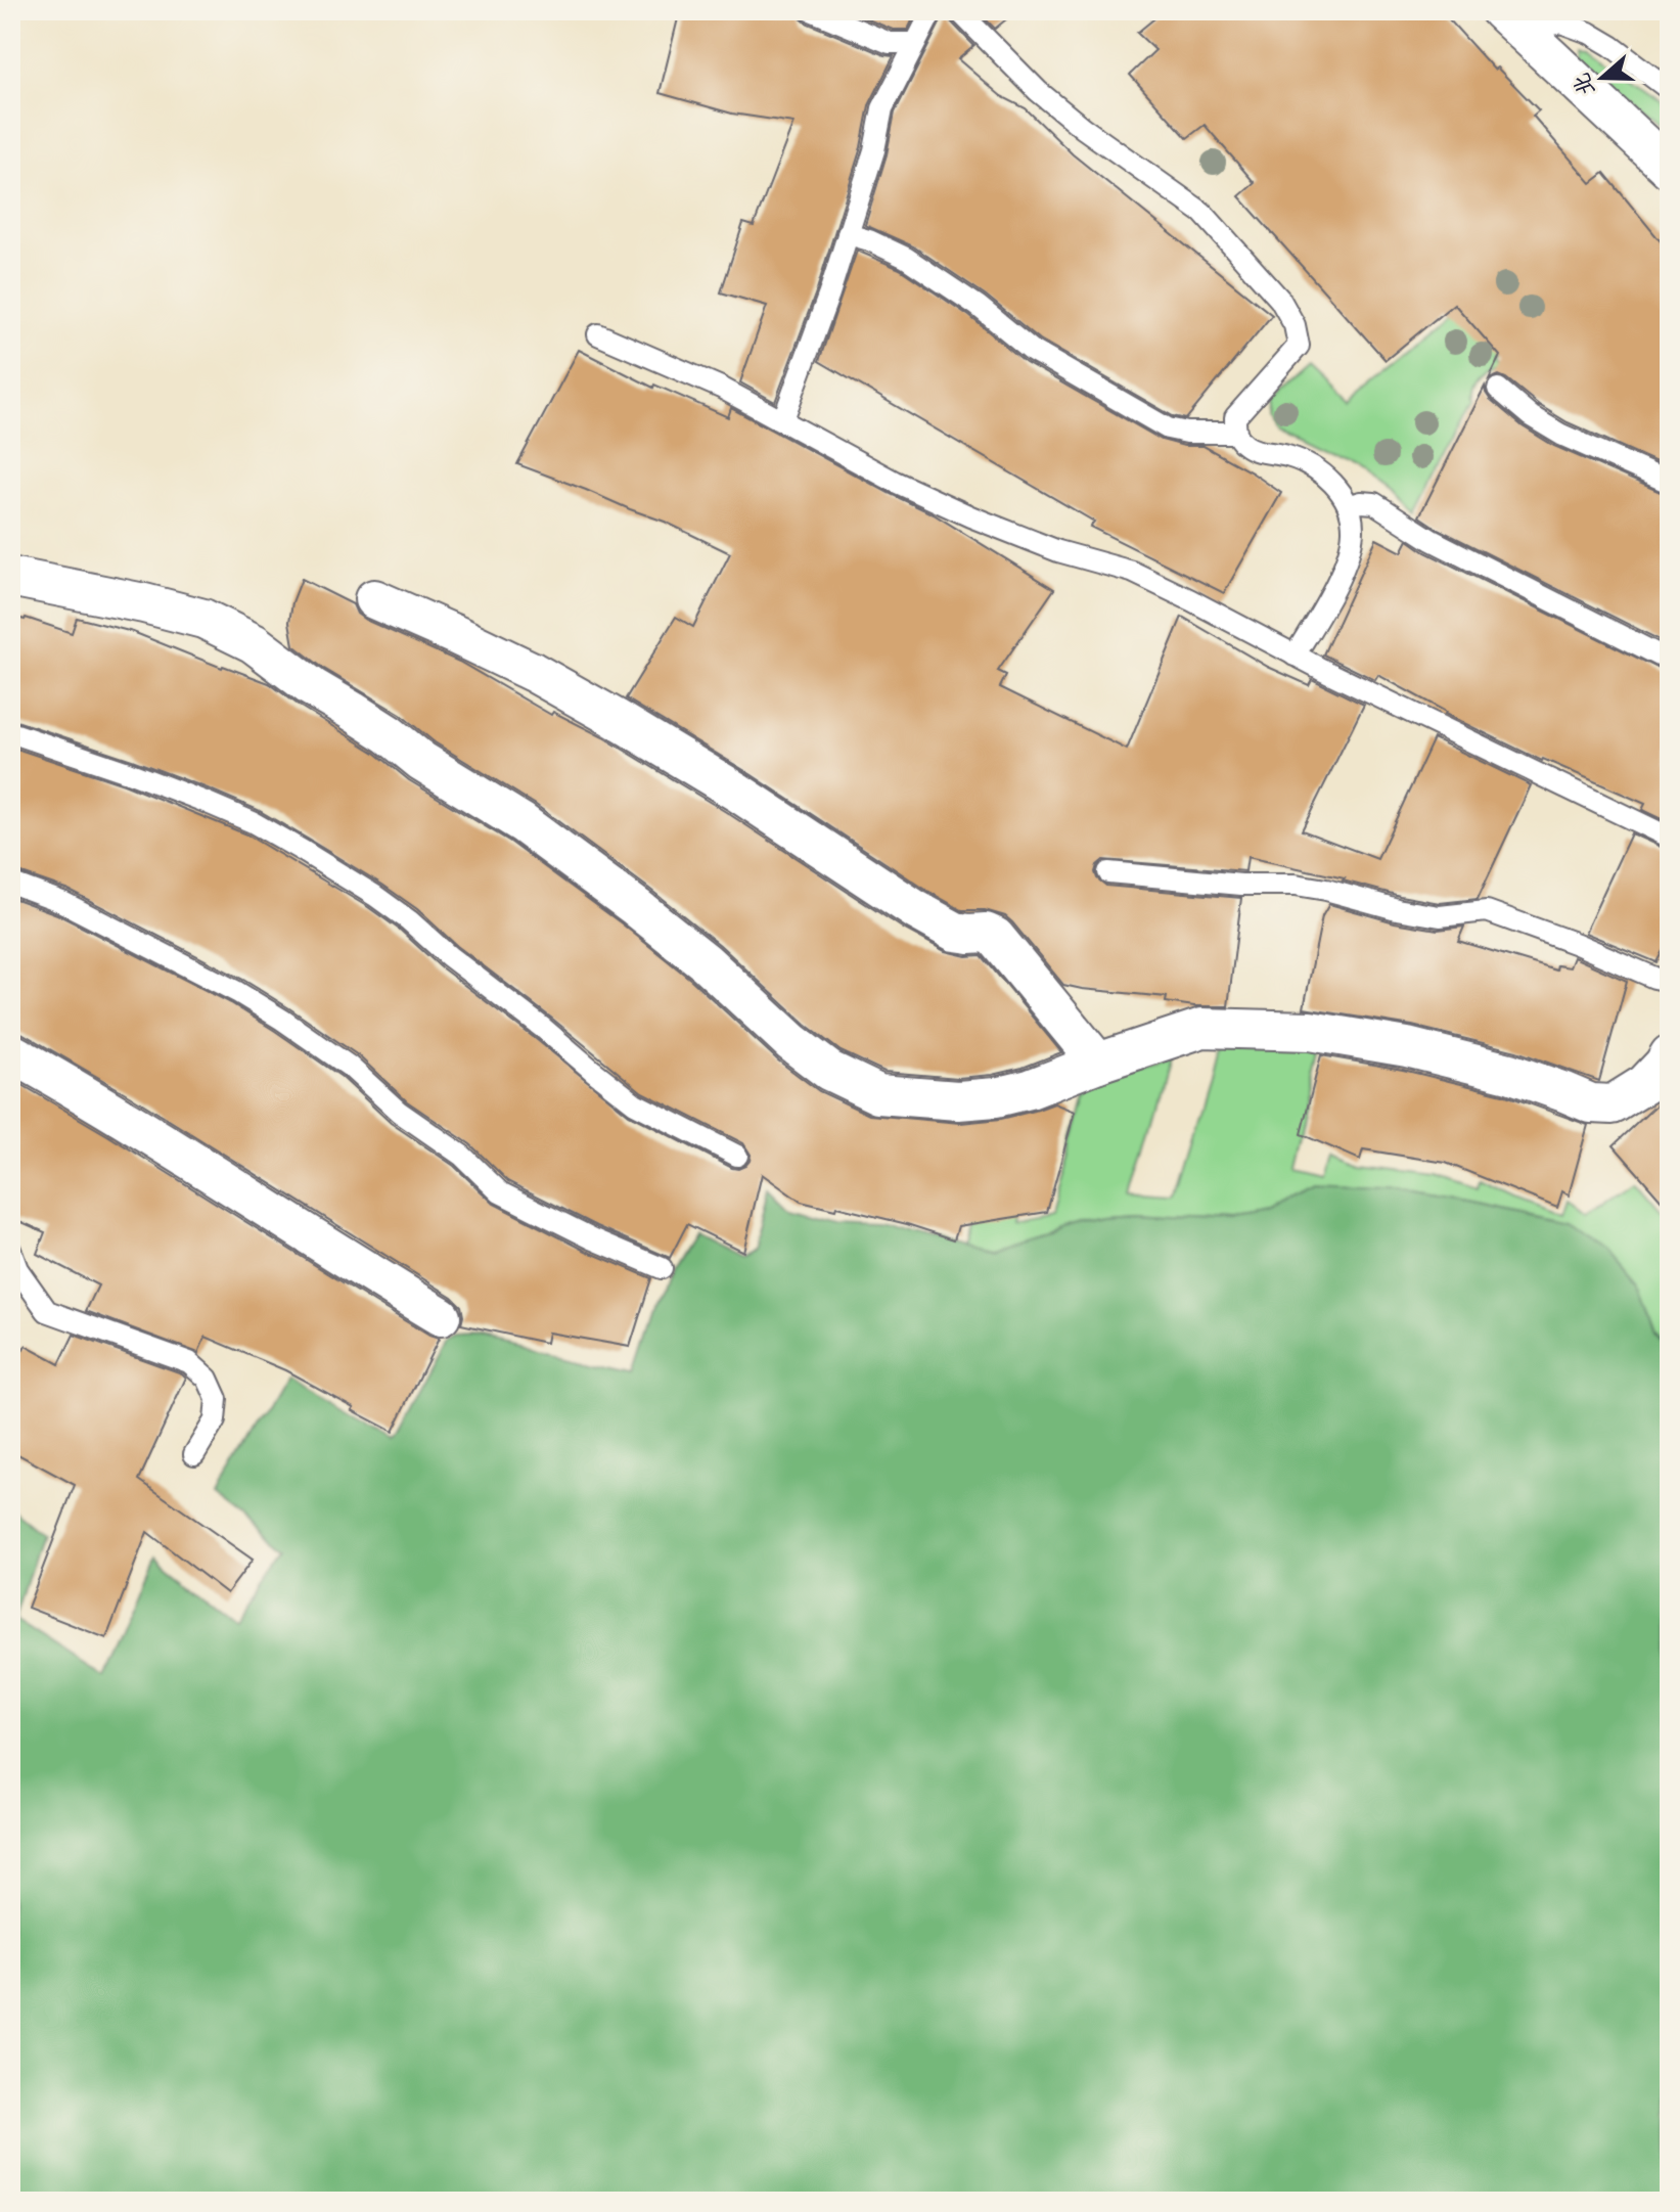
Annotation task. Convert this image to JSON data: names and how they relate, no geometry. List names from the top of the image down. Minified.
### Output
{"north":"left"}
